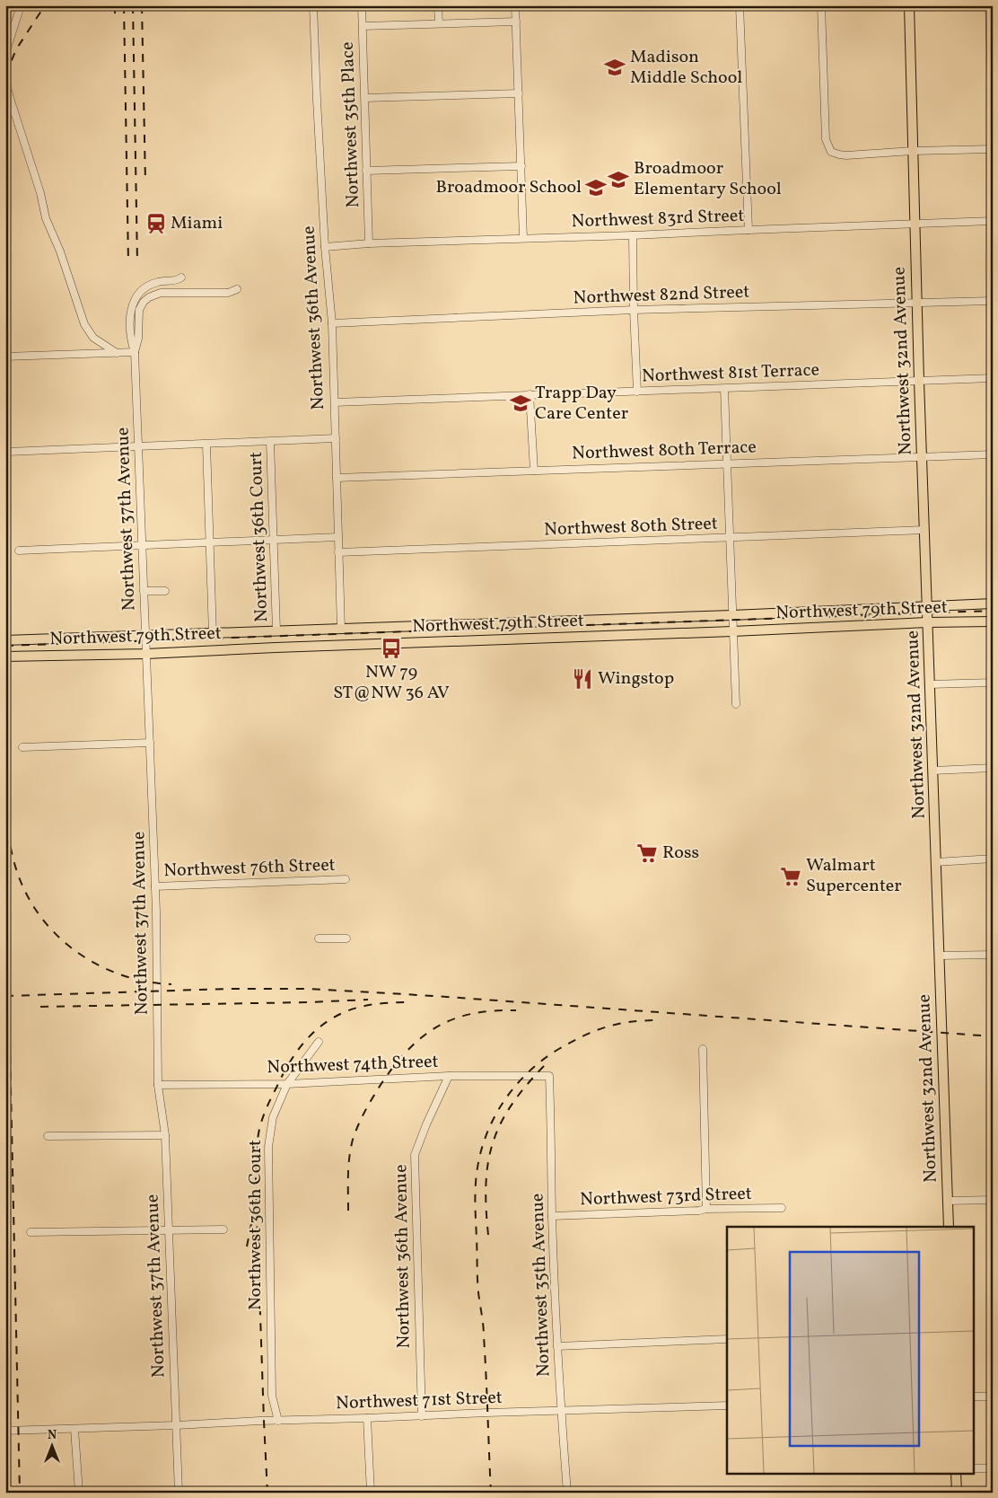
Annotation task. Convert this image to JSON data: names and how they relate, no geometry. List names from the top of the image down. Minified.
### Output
{"streets":{"main road":["Northwest 32nd Avenue","Northwest 79th Street"],"street":["Northwest 35th Place","Northwest 83rd Street","Northwest 82nd Street","Northwest 36th Avenue","Northwest 81st Terrace","Northwest 80th Terrace","Northwest 37th Avenue","Northwest 80th Street","Northwest 36th Court","Northwest 76th Street","Northwest 74th Street","Northwest 73rd Street","Northwest 35th Avenue","Northwest 71st Street"]},"crossings":[["Northwest 35th Place","Northwest 83rd Street"],["Northwest 83rd Street","Northwest 36th Avenue"],["Northwest 83rd Street","Northwest 32nd Avenue"],["Northwest 82nd Street","Northwest 36th Avenue"],["Northwest 82nd Street","Northwest 32nd Avenue"],["Northwest 36th Avenue","Northwest 81st Terrace"],["Northwest 36th Avenue","Northwest 80th Terrace"],["Northwest 36th Avenue","Northwest 80th Street"],["Northwest 36th Avenue","Northwest 79th Street"],["Northwest 36th Avenue","Northwest 74th Street"],["Northwest 36th Avenue","Northwest 71st Street"],["Northwest 32nd Avenue","Northwest 81st Terrace"],["Northwest 32nd Avenue","Northwest 80th Terrace"],["Northwest 32nd Avenue","Northwest 80th Street"],["Northwest 32nd Avenue","Northwest 79th Street"],["Northwest 37th Avenue","Northwest 79th Street"],["Northwest 37th Avenue","Northwest 76th Street"],["Northwest 37th Avenue","Northwest 74th Street"],["Northwest 37th Avenue","Northwest 71st Street"],["Northwest 36th Court","Northwest 79th Street"],["Northwest 36th Court","Northwest 74th Street"],["Northwest 36th Court","Northwest 71st Street"],["Northwest 74th Street","Northwest 35th Avenue"],["Northwest 73rd Street","Northwest 35th Avenue"],["Northwest 35th Avenue","Northwest 71st Street"]],"places":{"school or university":["Madison Middle School","Broadmoor Elementary School","Broadmoor School","Trapp Day Care Center"],"station":["Miami"],"bus stop":["NW 79 ST@NW 36 AV"],"restaurant":["Wingstop"],"supermarket":["Ross","Walmart Supercenter"]},"north":"top"}
